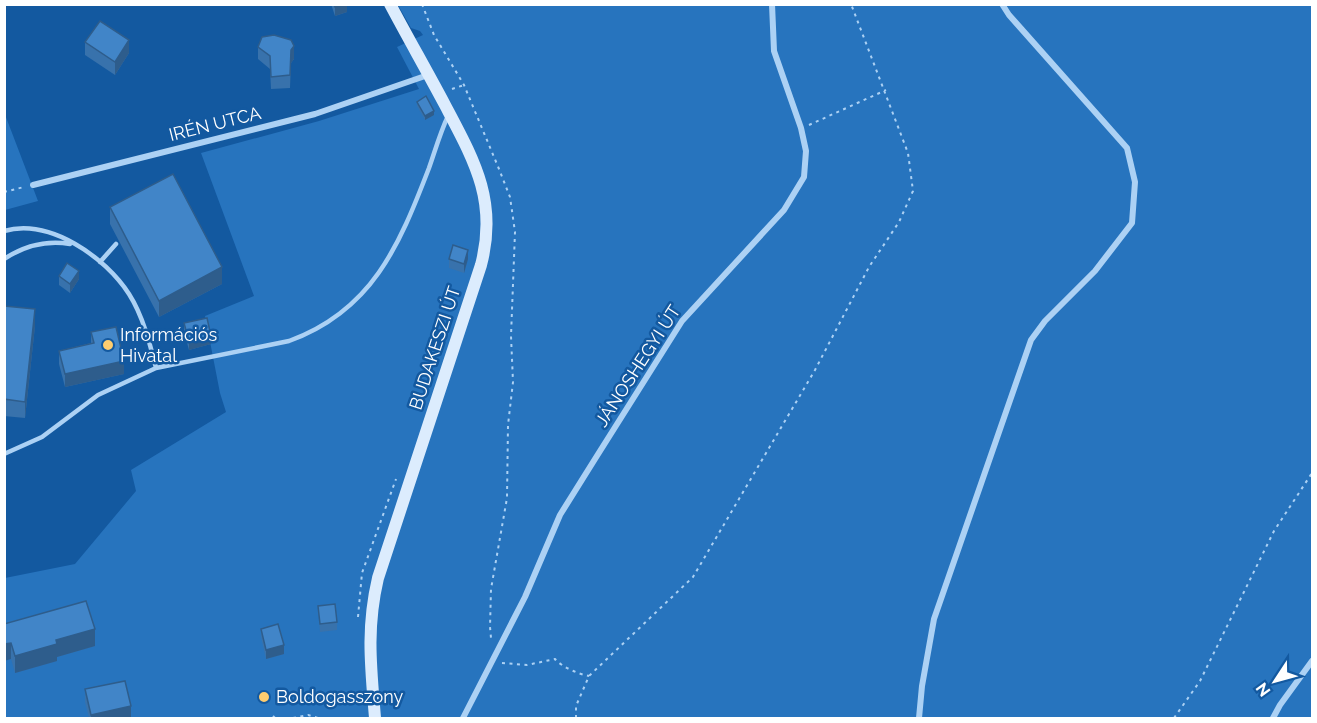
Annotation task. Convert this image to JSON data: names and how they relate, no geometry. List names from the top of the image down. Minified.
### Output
{"streets":{"main road":["BUDAKESZI ÚT"],"street":["IRÉN UTCA","JÁNOSHEGYI ÚT"]},"crossings":[["IRÉN UTCA","BUDAKESZI ÚT"]],"places":["Információs Hivatal","Boldogasszony"],"north":"bottom left"}
